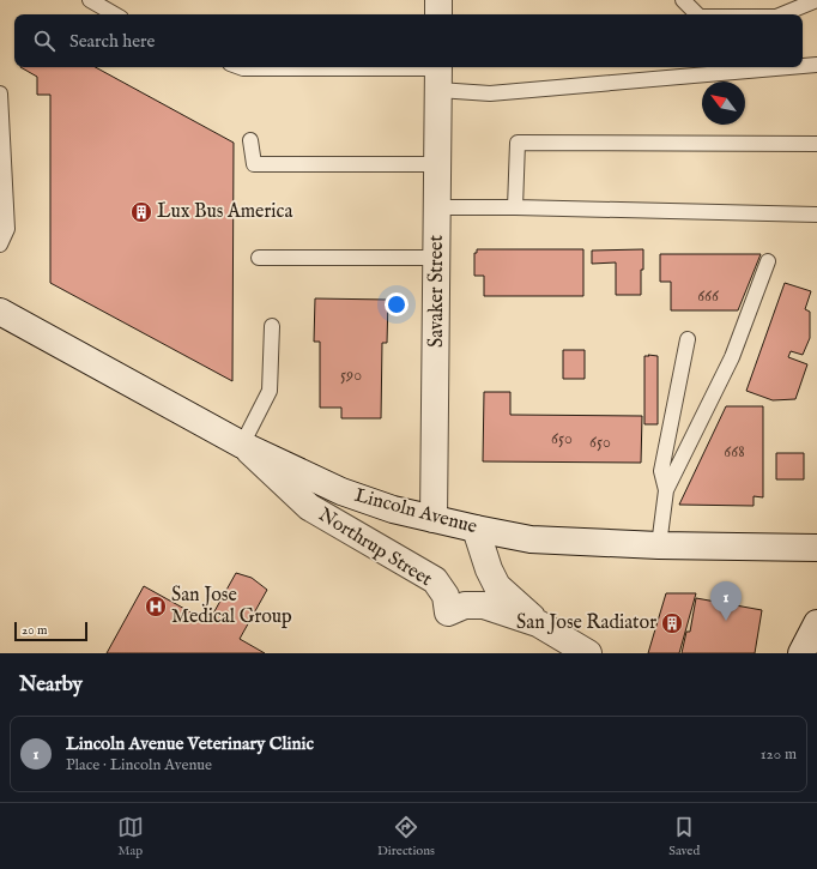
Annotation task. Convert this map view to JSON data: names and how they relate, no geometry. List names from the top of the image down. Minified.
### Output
{"streets":{"street":["Savaker Street","Lincoln Avenue","Northrup Street"]},"crossings":[["Savaker Street","Lincoln Avenue"],["Lincoln Avenue","Northrup Street"]],"places":{"building":["Lux Bus America","San Jose Radiator"],"hospital":["San Jose Medical Group"]},"house_numbers":["666","590","650","650","668"],"scale_bar":"20 m","north":"top left","page":{"search":"Search here","pins":"1","scale":"20 m","heading":"Nearby","list":[{"mark":"1","name":"Lincoln Avenue Veterinary Clinic","note":"Place · Lincoln Avenue","value":"120 m"}],"nav":["Map","Directions","Saved"]}}
